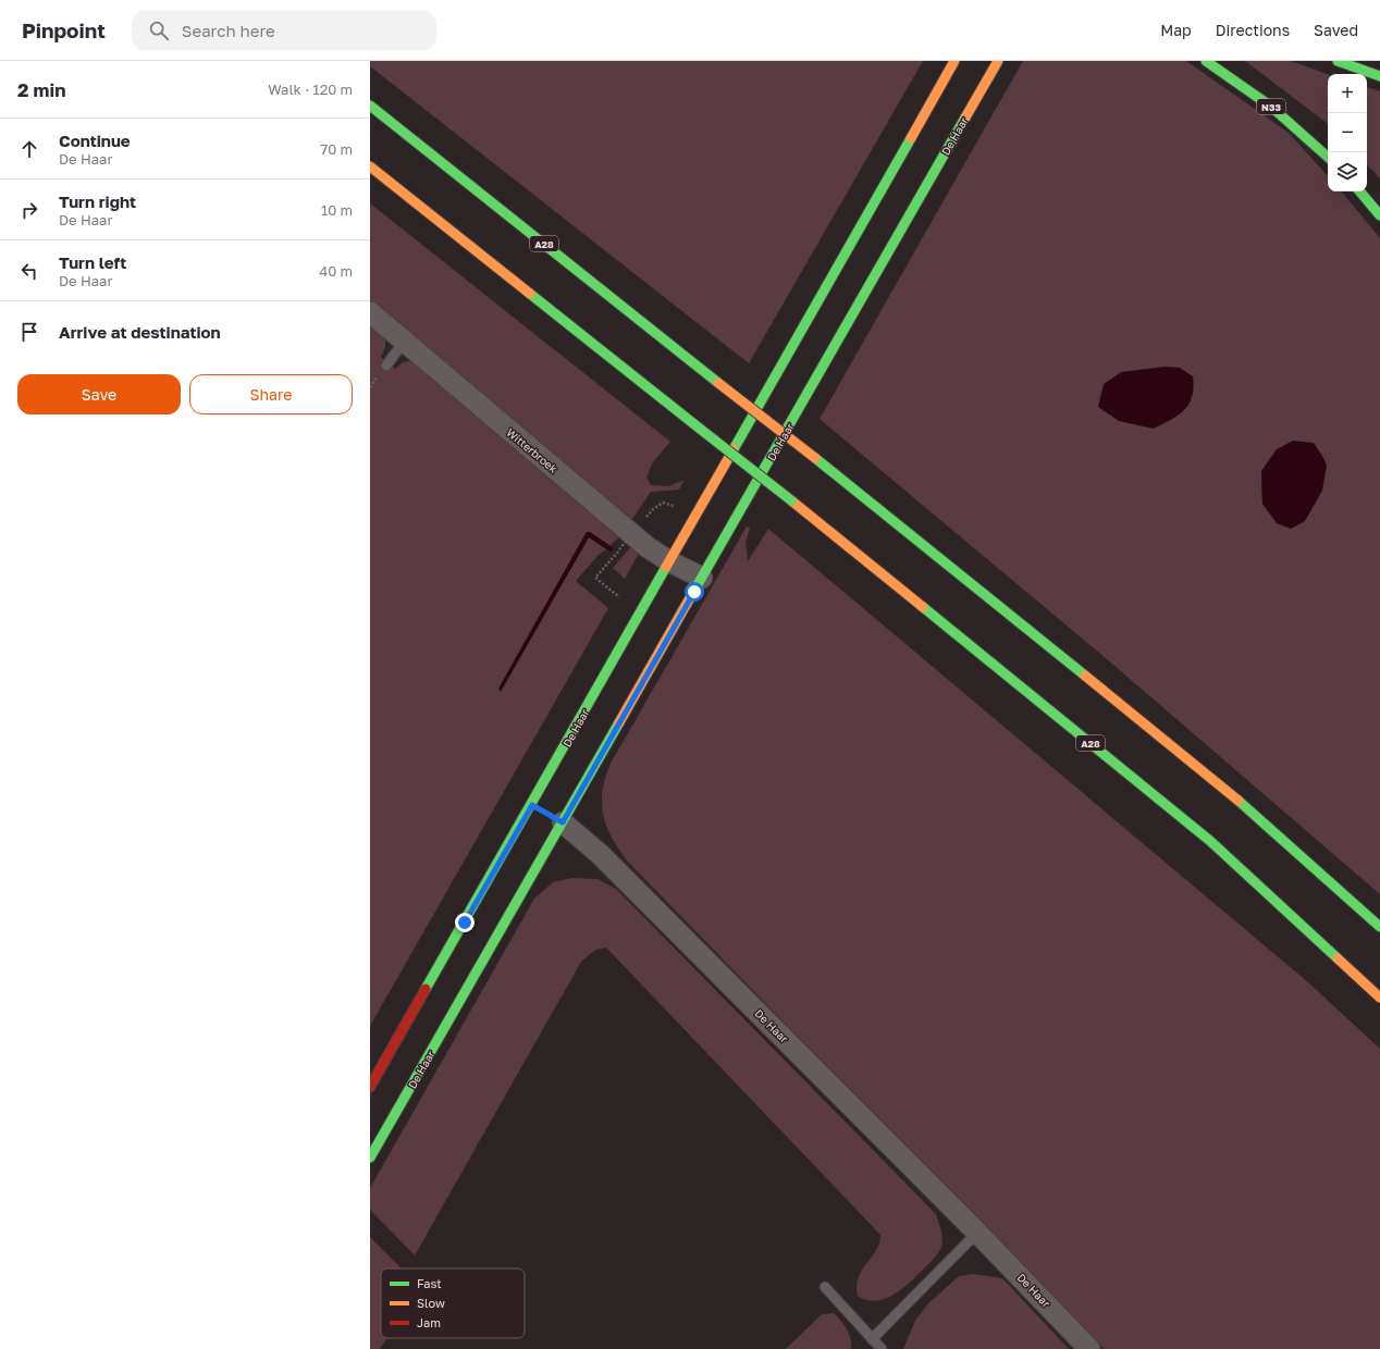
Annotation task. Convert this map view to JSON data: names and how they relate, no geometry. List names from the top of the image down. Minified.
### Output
{"streets":{"main road":["N33","De Haar","A28"],"street":["Witterbroek"]},"crossings":[["De Haar","Witterbroek"]],"legend":["Fast","Slow","Jam"],"page":{"header":"Pinpoint","search":"Search here","nav":["Map","Directions","Saved"],"heading":["2 min","Walk · 120 m"],"map_buttons":["+","−"],"list":[["Continue","De Haar","70 m"],["Turn right","De Haar","10 m"],["Turn left","De Haar","40 m"],"Arrive at destination"],"buttons":["Save","Share"]}}
